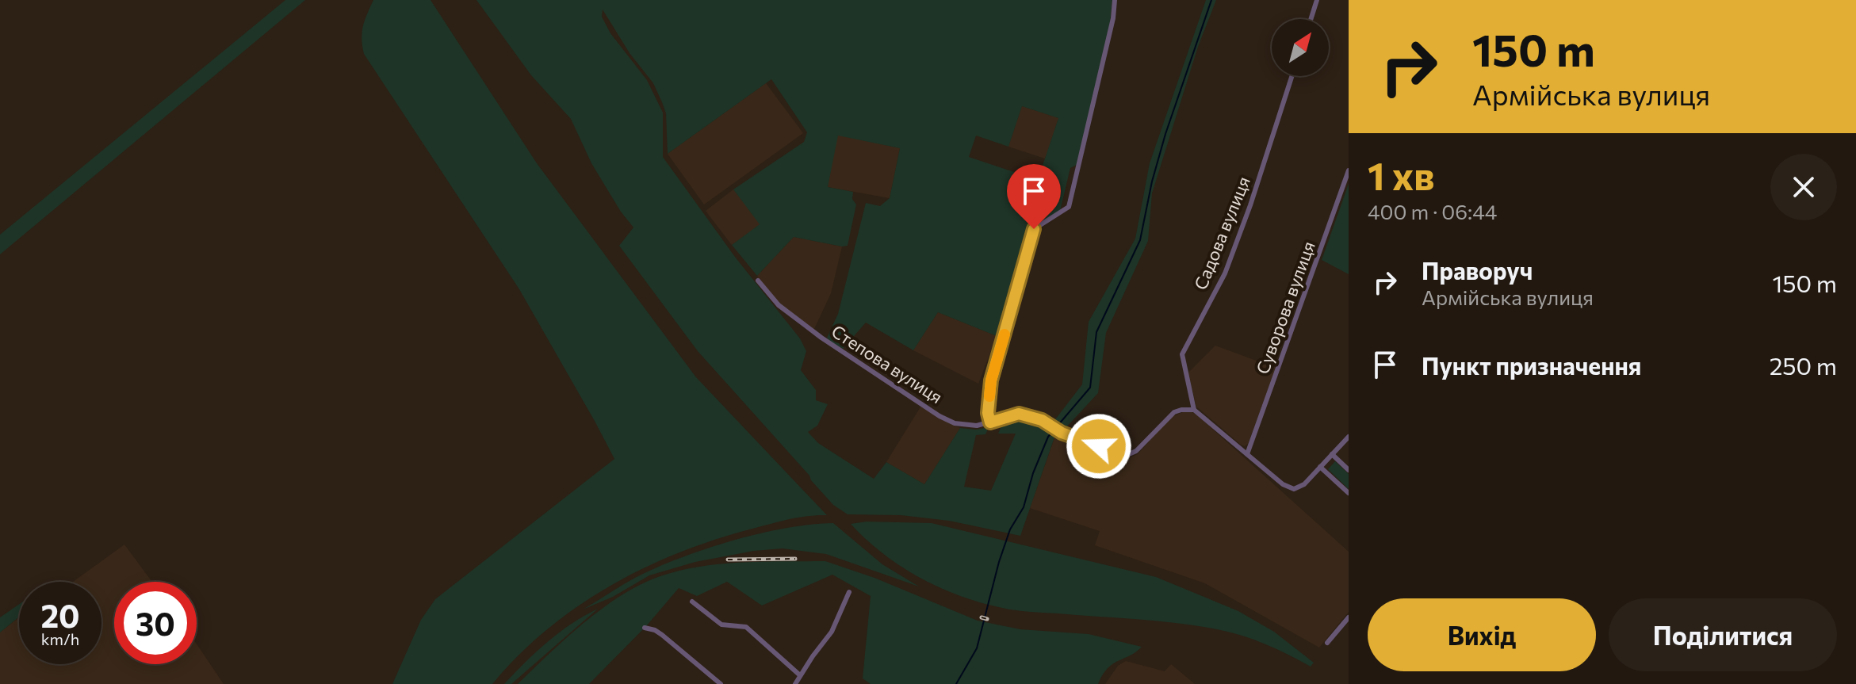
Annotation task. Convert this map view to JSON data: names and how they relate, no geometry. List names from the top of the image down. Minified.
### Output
{"streets":{"street":["Садова вулиця","Суворова вулиця","Степова вулиця"]},"crossings":[["Садова вулиця","Степова вулиця"]],"north":"top right","page":{"turn":["150 m","Армійська вулиця"],"heading":["1 хв","400 m · 06:44"],"list":[{"name":"Праворуч","note":"Армійська вулиця","value":"150 m"},{"name":"Пункт призначення","value":"250 m"}],"speed":"20 km/h","limit":"30","buttons":["Вихід","Поділитися"]}}
